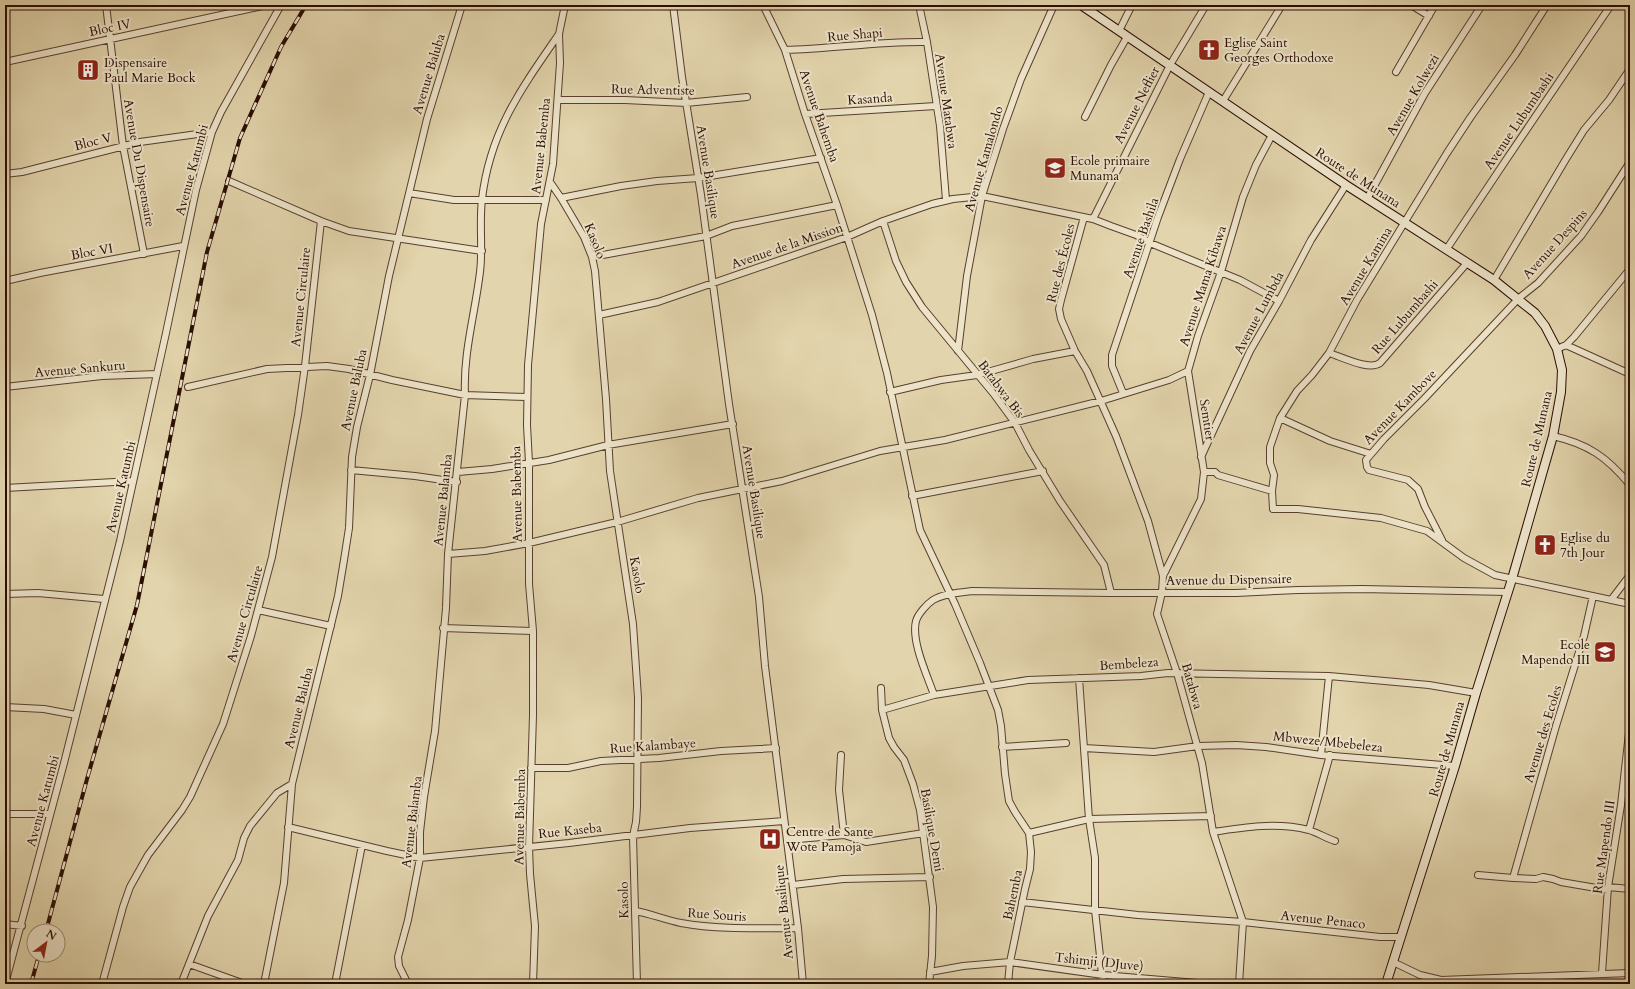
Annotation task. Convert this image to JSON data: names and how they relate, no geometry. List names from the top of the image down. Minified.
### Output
{"streets":{"main road":["Route de Munana"],"street":["Bloc IV","Rue Shapi","Avenue Baluba","Rue Adventiste","Avenue Kolwezi","Kasanda","Avenue Matabwa","Avenue Neflier","Avenue Bahemba","Avenue Lubumbashi","Bloc V","Avenue Babemba","Avenue Kamalondo","Avenue Du Dispensaire","Avenue Katumbi","Avenue Basilique","Avenue Bashila","Kasolo","Avenue Despins","Avenue de la Mission","Bloc VI","Rue des Écoles","Avenue Kamina","Avenue Mama Kibawa","Avenue Circulaire","Avenue Lumbda","Rue Lubumbashi","Avenue Sankuru","Batabwa Bis","Avenue Kambove","Semtier","Avenue Balamba","Avenue du Dispensaire","Bembeleza","Batabwa","Avenue des Ecoles","Mbweze/Mbebeleza","Rue Kalambaye","Basilique Demi","Rue Kaseba","Rue Mapendo III","Bahemba","Rue Souris","Avenue Penaco","Tshimji (DJuve)"]},"crossings":[["Bloc IV","Avenue Du Dispensaire"],["Rue Shapi","Avenue Matabwa"],["Rue Shapi","Avenue Bahemba"],["Avenue Baluba","Rue Kaseba"],["Rue Adventiste","Avenue Babemba"],["Rue Adventiste","Avenue Basilique"],["Avenue Kolwezi","Route de Munana"],["Kasanda","Avenue Matabwa"],["Kasanda","Avenue Bahemba"],["Avenue Matabwa","Avenue de la Mission"],["Avenue Neflier","Route de Munana"],["Avenue Bahemba","Avenue de la Mission"],["Avenue Bahemba","Avenue du Dispensaire"],["Avenue Bahemba","Bembeleza"],["Avenue Bahemba","Bahemba"],["Avenue Lubumbashi","Route de Munana"],["Bloc V","Avenue Du Dispensaire"],["Bloc V","Avenue Katumbi"],["Avenue Babemba","Kasolo"],["Avenue Babemba","Avenue Balamba"],["Avenue Babemba","Rue Kalambaye"],["Avenue Babemba","Rue Kaseba"],["Avenue Kamalondo","Avenue de la Mission"],["Avenue Kamalondo","Batabwa Bis"],["Avenue Du Dispensaire","Bloc VI"],["Avenue Katumbi","Bloc VI"],["Avenue Katumbi","Avenue Sankuru"],["Avenue Basilique","Avenue de la Mission"],["Avenue Basilique","Rue Kalambaye"],["Avenue Basilique","Rue Kaseba"],["Avenue Basilique","Rue Souris"],["Route de Munana","Avenue Bashila"],["Route de Munana","Avenue Despins"],["Route de Munana","Avenue Kamina"],["Route de Munana","Avenue Mama Kibawa"],["Route de Munana","Avenue Lumbda"],["Route de Munana","Rue Lubumbashi"],["Route de Munana","Avenue Kambove"],["Route de Munana","Avenue du Dispensaire"],["Route de Munana","Bembeleza"],["Route de Munana","Mbweze/Mbebeleza"],["Route de Munana","Avenue Penaco"],["Kasolo","Avenue de la Mission"],["Kasolo","Rue Kalambaye"],["Kasolo","Rue Kaseba"],["Kasolo","Rue Souris"],["Avenue Despins","Avenue Kambove"],["Avenue de la Mission","Rue des Écoles"],["Avenue de la Mission","Batabwa Bis"],["Rue des Écoles","Batabwa"],["Avenue Kamina","Rue Lubumbashi"],["Avenue Kamina","Avenue Kambove"],["Avenue Mama Kibawa","Semtier"],["Avenue Lumbda","Semtier"],["Batabwa Bis","Avenue du Dispensaire"],["Semtier","Batabwa"],["Avenue Balamba","Rue Kaseba"],["Avenue du Dispensaire","Bembeleza"],["Avenue du Dispensaire","Batabwa"],["Bembeleza","Batabwa"],["Bembeleza","Basilique Demi"],["Batabwa","Mbweze/Mbebeleza"],["Batabwa","Avenue Penaco"],["Basilique Demi","Tshimji (DJuve)"],["Bahemba","Avenue Penaco"],["Bahemba","Tshimji (DJuve)"]],"places":{"church":["Eglise Saint Georges Orthodoxe","Eglise du 7th Jour"],"building":["Dispensaire Paul Marie Bock"],"school or university":["Ecole primaire Munama","Ecole Mapendo III"],"hospital":["Centre de Sante Wote Pamoja"]},"north":"top right"}
